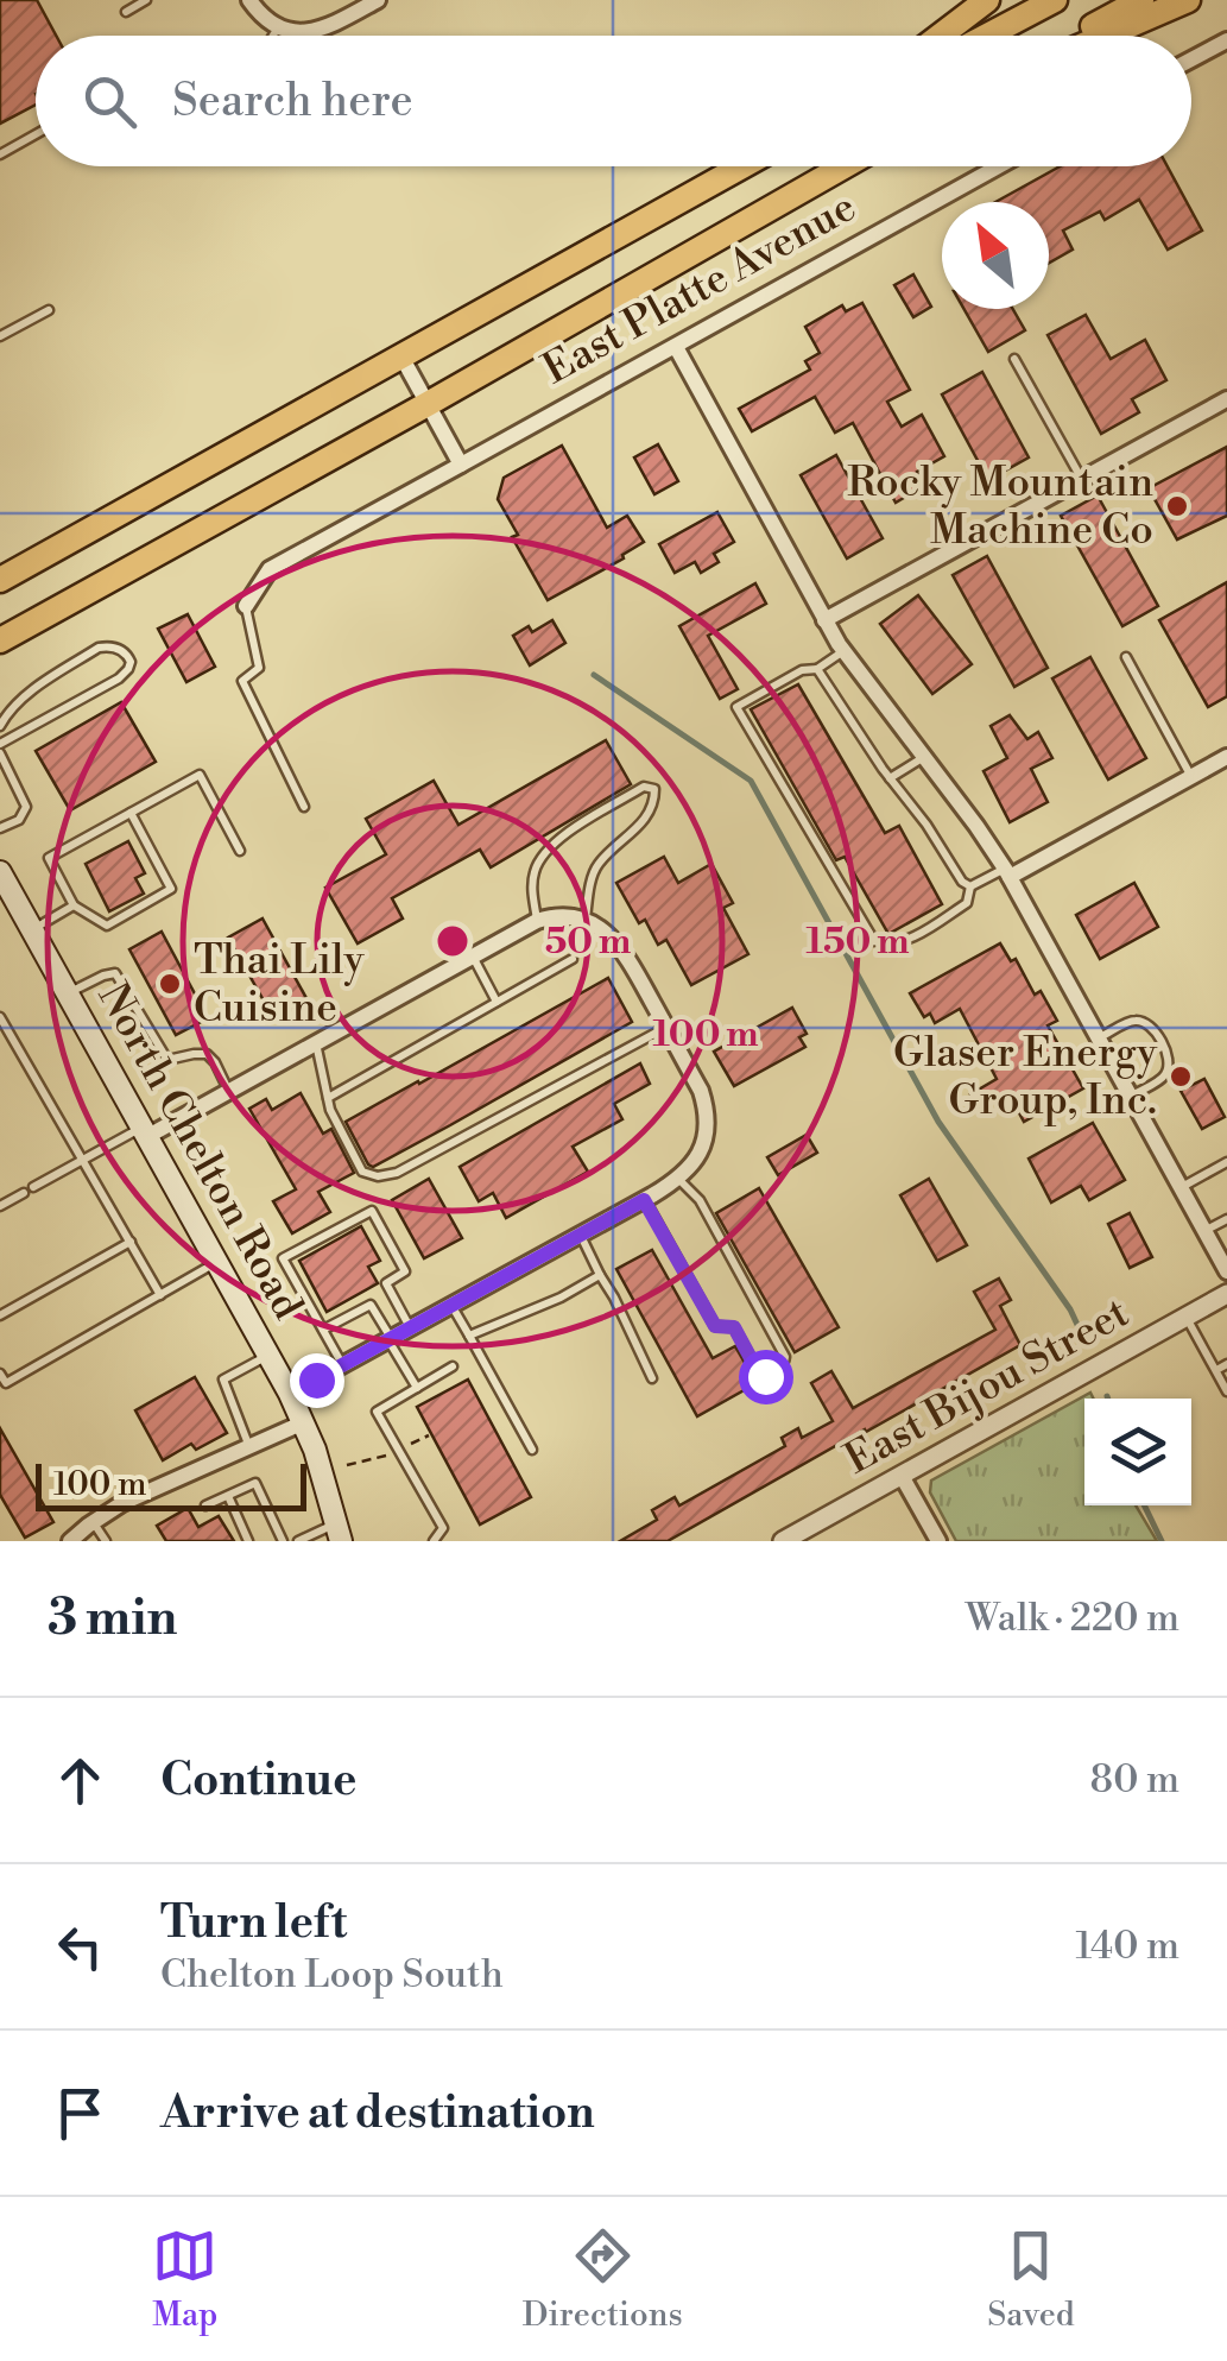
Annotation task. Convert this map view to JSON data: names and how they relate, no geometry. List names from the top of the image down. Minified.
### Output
{"streets":{"main road":["East Platte Avenue","North Chelton Road"],"street":["East Bijou Street"]},"places":["Rocky Mountain Machine Co","Thai Lily Cuisine","Glaser Energy Group, Inc."],"scale_bar":"100 m","north":"top left","page":{"search":"Search here","scale":"100 m","heading":["3 min","Walk · 220 m"],"list":[["Continue","80 m"],["Turn left","Chelton Loop South","140 m"],"Arrive at destination"],"nav":["Map","Directions","Saved"]},"rings":["50 m","150 m","100 m"]}
